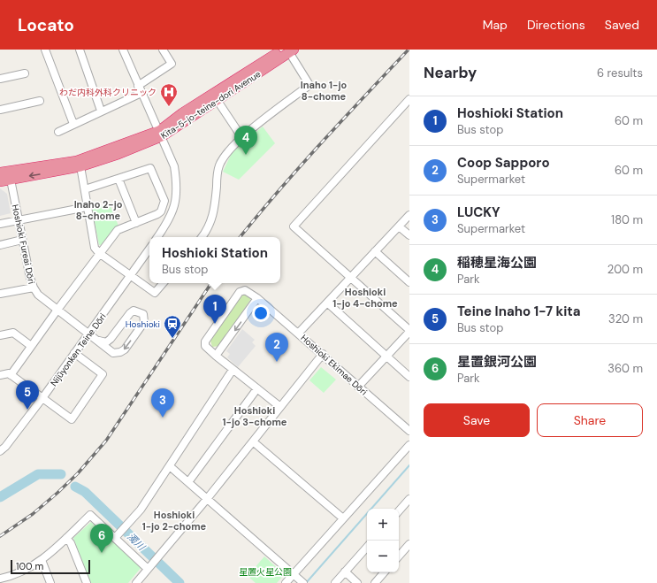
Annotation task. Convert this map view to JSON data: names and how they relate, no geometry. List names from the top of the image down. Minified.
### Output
{"streets":{"highway":["Kita-5-jo-teine-dori Avenue"],"street":["Hoshioki Fureai Dōri","Nijūyonken Teine Dōri","Hoshioki Ekimae Dōri"]},"crossings":[["Kita-5-jo-teine-dori Avenue","Hoshioki Fureai Dōri"],["Hoshioki Fureai Dōri","Nijūyonken Teine Dōri"]],"districts":["Inaho 1-jo 8-chome","Inaho 2-jo 8-chome","Hoshioki 1-jo 4-chome","Hoshioki 1-jo 3-chome","Hoshioki 1-jo 2-chome"],"water":["濁川"],"parks":["星置火星公園"],"places":{"hospital":["わだ内科外科クリニック"],"station":["Hoshioki"]},"scale_bar":"100 m","page":{"header":"Locato","nav":["Map","Directions","Saved"],"heading":["Nearby","6 results"],"list":[{"mark":"1","name":"Hoshioki Station","note":"Bus stop","value":"60 m"},{"mark":"2","name":"Coop Sapporo","note":"Supermarket","value":"60 m"},{"mark":"3","name":"LUCKY","note":"Supermarket","value":"180 m"},{"mark":"4","name":"稲穂星海公園","note":"Park","value":"200 m"},{"mark":"5","name":"Teine Inaho 1-7 kita","note":"Bus stop","value":"320 m"},{"mark":"6","name":"星置銀河公園","note":"Park","value":"360 m"}],"pins":["4","1","2","5","3","6"],"popup":["Hoshioki Station","Bus stop"],"buttons":["Save","Share"],"map_buttons":["+","−"],"scale":"100 m"}}
